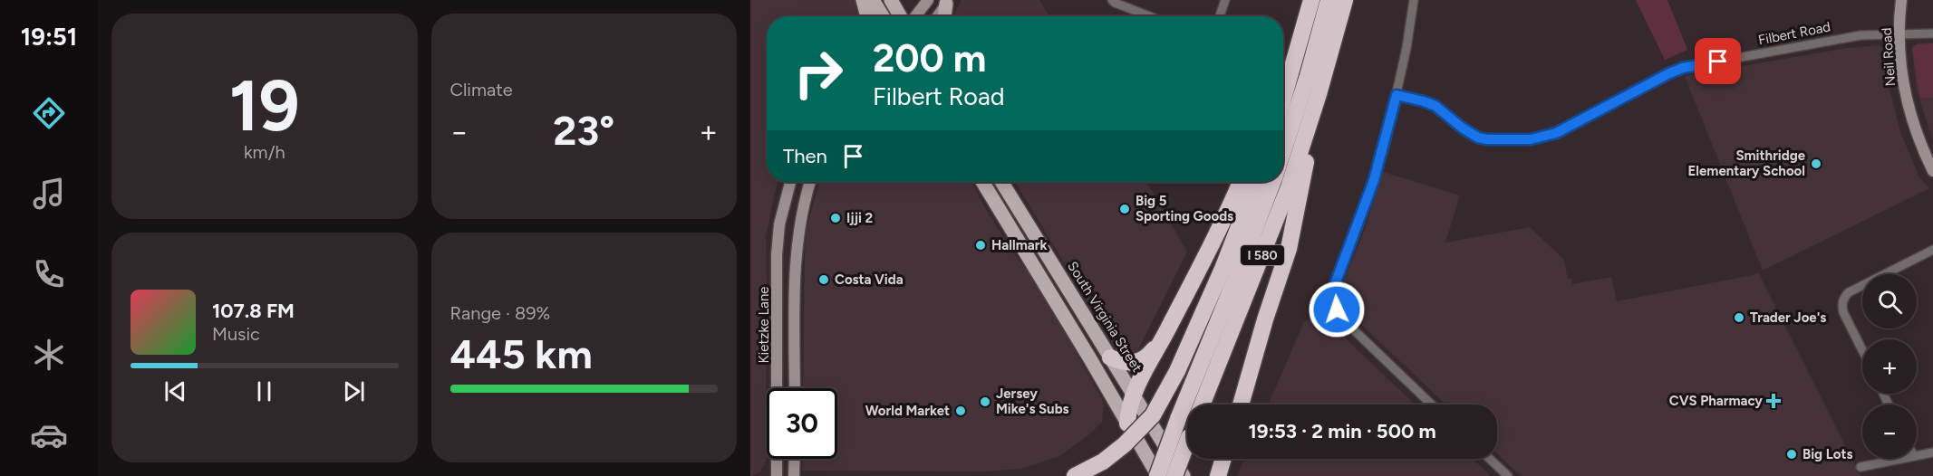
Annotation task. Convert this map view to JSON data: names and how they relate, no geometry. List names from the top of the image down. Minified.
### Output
{"streets":{"highway":["I 580"],"main road":["Neil Road","South Virginia Street","Kietzke Lane"],"street":["Filbert Road"]},"crossings":[["Filbert Road","Neil Road"]],"places":{"other":["Smithridge Elementary School","Big 5 Sporting Goods","Ijji 2","Hallmark","Costa Vida","Trader Joe's","Jersey Mike's Subs","World Market","Big Lots"],"health":["CVS Pharmacy"]},"page":{"tabs":"19:51","tile":[["19","km/h"],"Climate",["Range · 89%","445 km"]],"turn":["200 m","Filbert Road"],"heat":["−","23°","+"],"then":"Then","map_buttons":["+","−"],"song":["107.8 FM","Music"],"limit":"30","trip":"19:53 · 2 min · 500 m"}}
